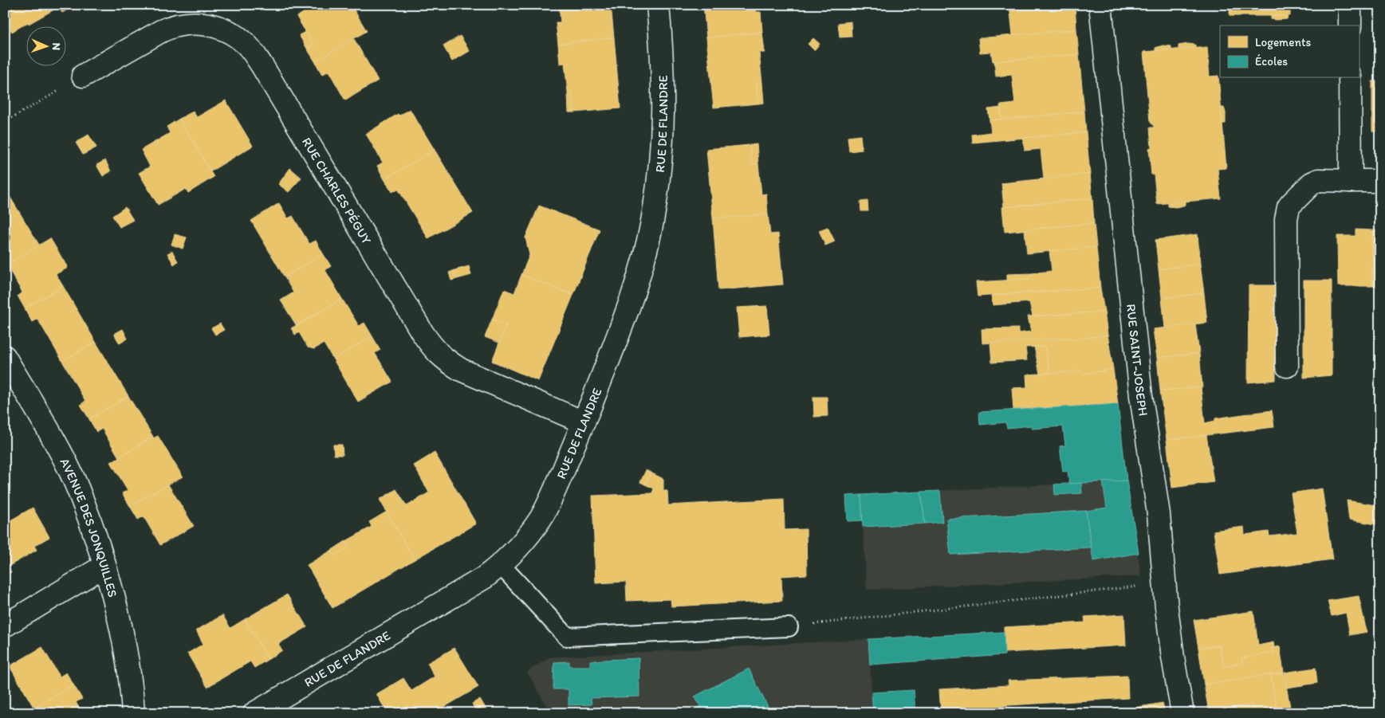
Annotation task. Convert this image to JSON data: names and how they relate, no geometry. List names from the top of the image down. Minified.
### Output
{"streets":{"street":["RUE DE FLANDRE","RUE CHARLES PÉGUY","RUE SAINT-JOSEPH","AVENUE DES JONQUILLES"]},"crossings":[["RUE DE FLANDRE","RUE CHARLES PÉGUY"]],"legend":["Logements","Écoles"],"north":"right"}
